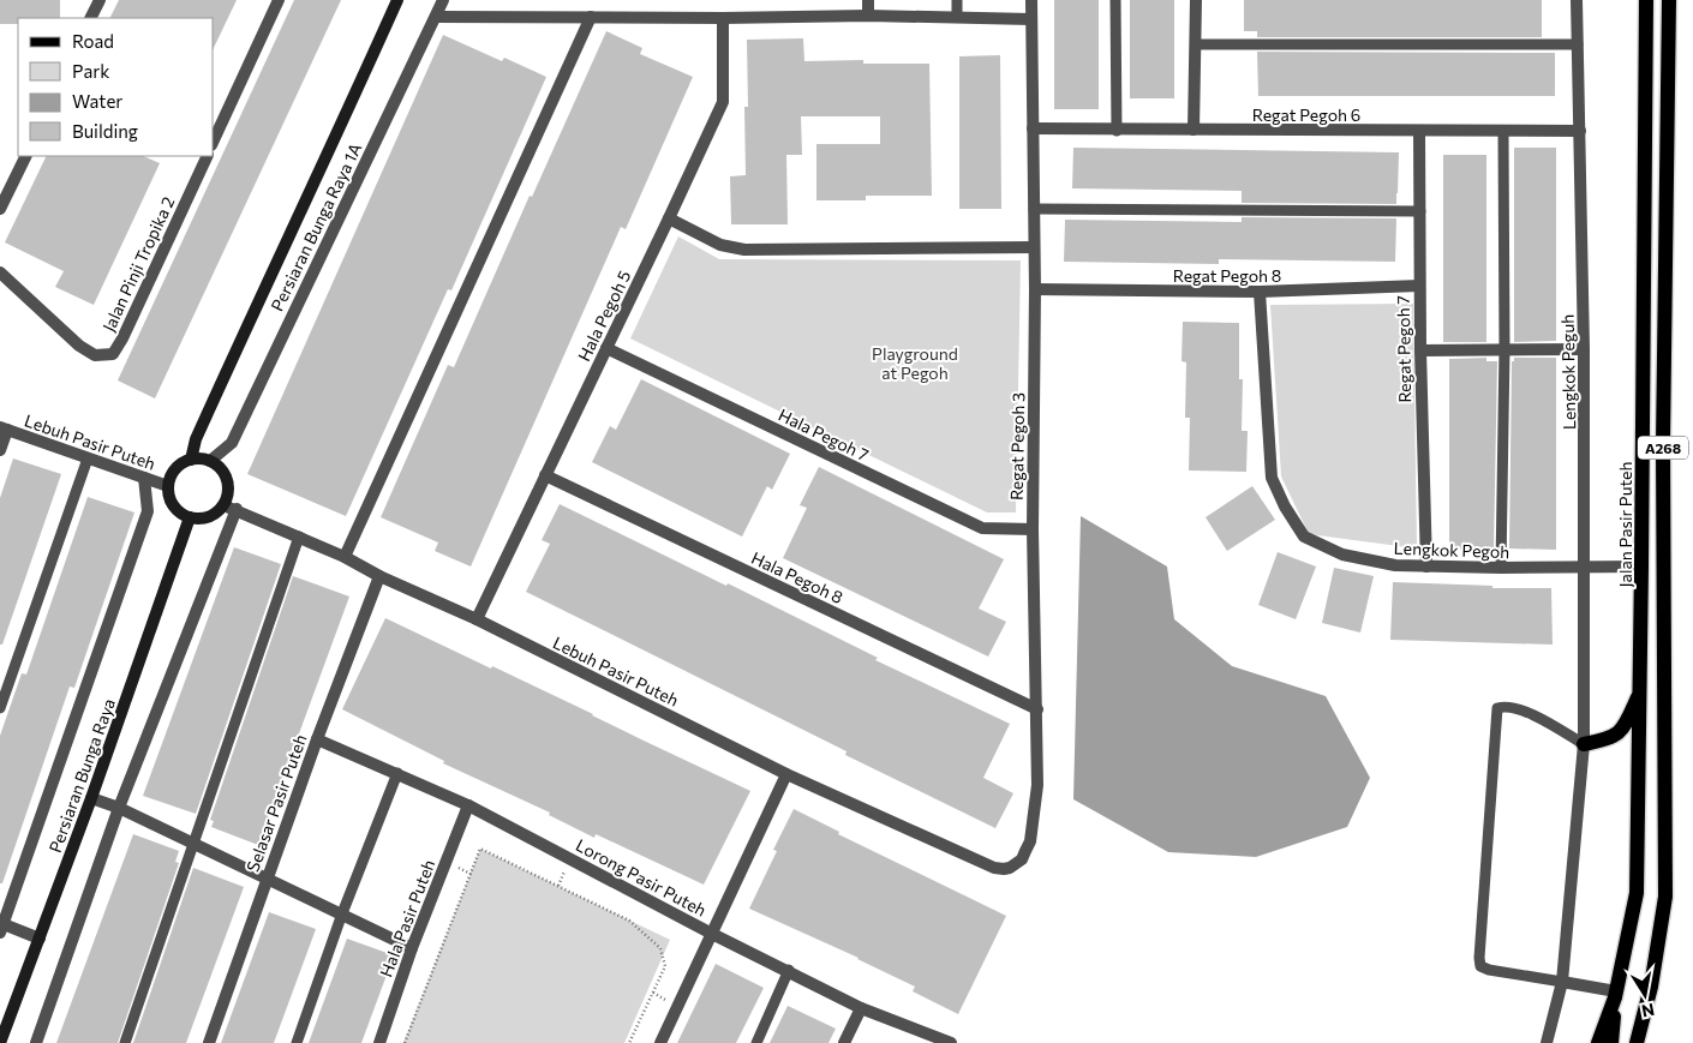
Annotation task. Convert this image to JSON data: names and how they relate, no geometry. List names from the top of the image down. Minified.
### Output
{"streets":{"main road":["A268","Jalan Pasir Puteh"],"street":["Regat Pegoh 6","Persiaran Bunga Raya 1A","Jalan Pinji Tropika 2","Regat Pegoh 8","Hala Pegoh 5","Regat Pegoh 7","Lengkok Peguh","Hala Pegoh 7","Lebuh Pasir Puteh","Regat Pegoh 3","Lengkok Pegoh","Hala Pegoh 8","Persiaran Bunga Raya","Selasar Pasir Puteh","Lorong Pasir Puteh","Hala Pasir Puteh"]},"crossings":[["Regat Pegoh 6","Regat Pegoh 7"],["Regat Pegoh 6","Lengkok Peguh"],["Regat Pegoh 6","Regat Pegoh 3"],["Persiaran Bunga Raya 1A","Lebuh Pasir Puteh"],["Persiaran Bunga Raya 1A","Persiaran Bunga Raya"],["Regat Pegoh 8","Regat Pegoh 7"],["Regat Pegoh 8","Regat Pegoh 3"],["Regat Pegoh 8","Lengkok Pegoh"],["Hala Pegoh 5","Hala Pegoh 7"],["Hala Pegoh 5","Lebuh Pasir Puteh"],["Hala Pegoh 5","Hala Pegoh 8"],["Regat Pegoh 7","Lengkok Pegoh"],["Lengkok Peguh","Lengkok Pegoh"],["Hala Pegoh 7","Regat Pegoh 3"],["Lebuh Pasir Puteh","Regat Pegoh 3"],["Lebuh Pasir Puteh","Persiaran Bunga Raya"],["Lebuh Pasir Puteh","Selasar Pasir Puteh"],["Regat Pegoh 3","Hala Pegoh 8"],["Jalan Pasir Puteh","Lengkok Pegoh"],["Selasar Pasir Puteh","Lorong Pasir Puteh"],["Lorong Pasir Puteh","Hala Pasir Puteh"]],"parks":["Playground at Pegoh"],"legend":["Road","Park","Water","Building"],"north":"bottom"}
